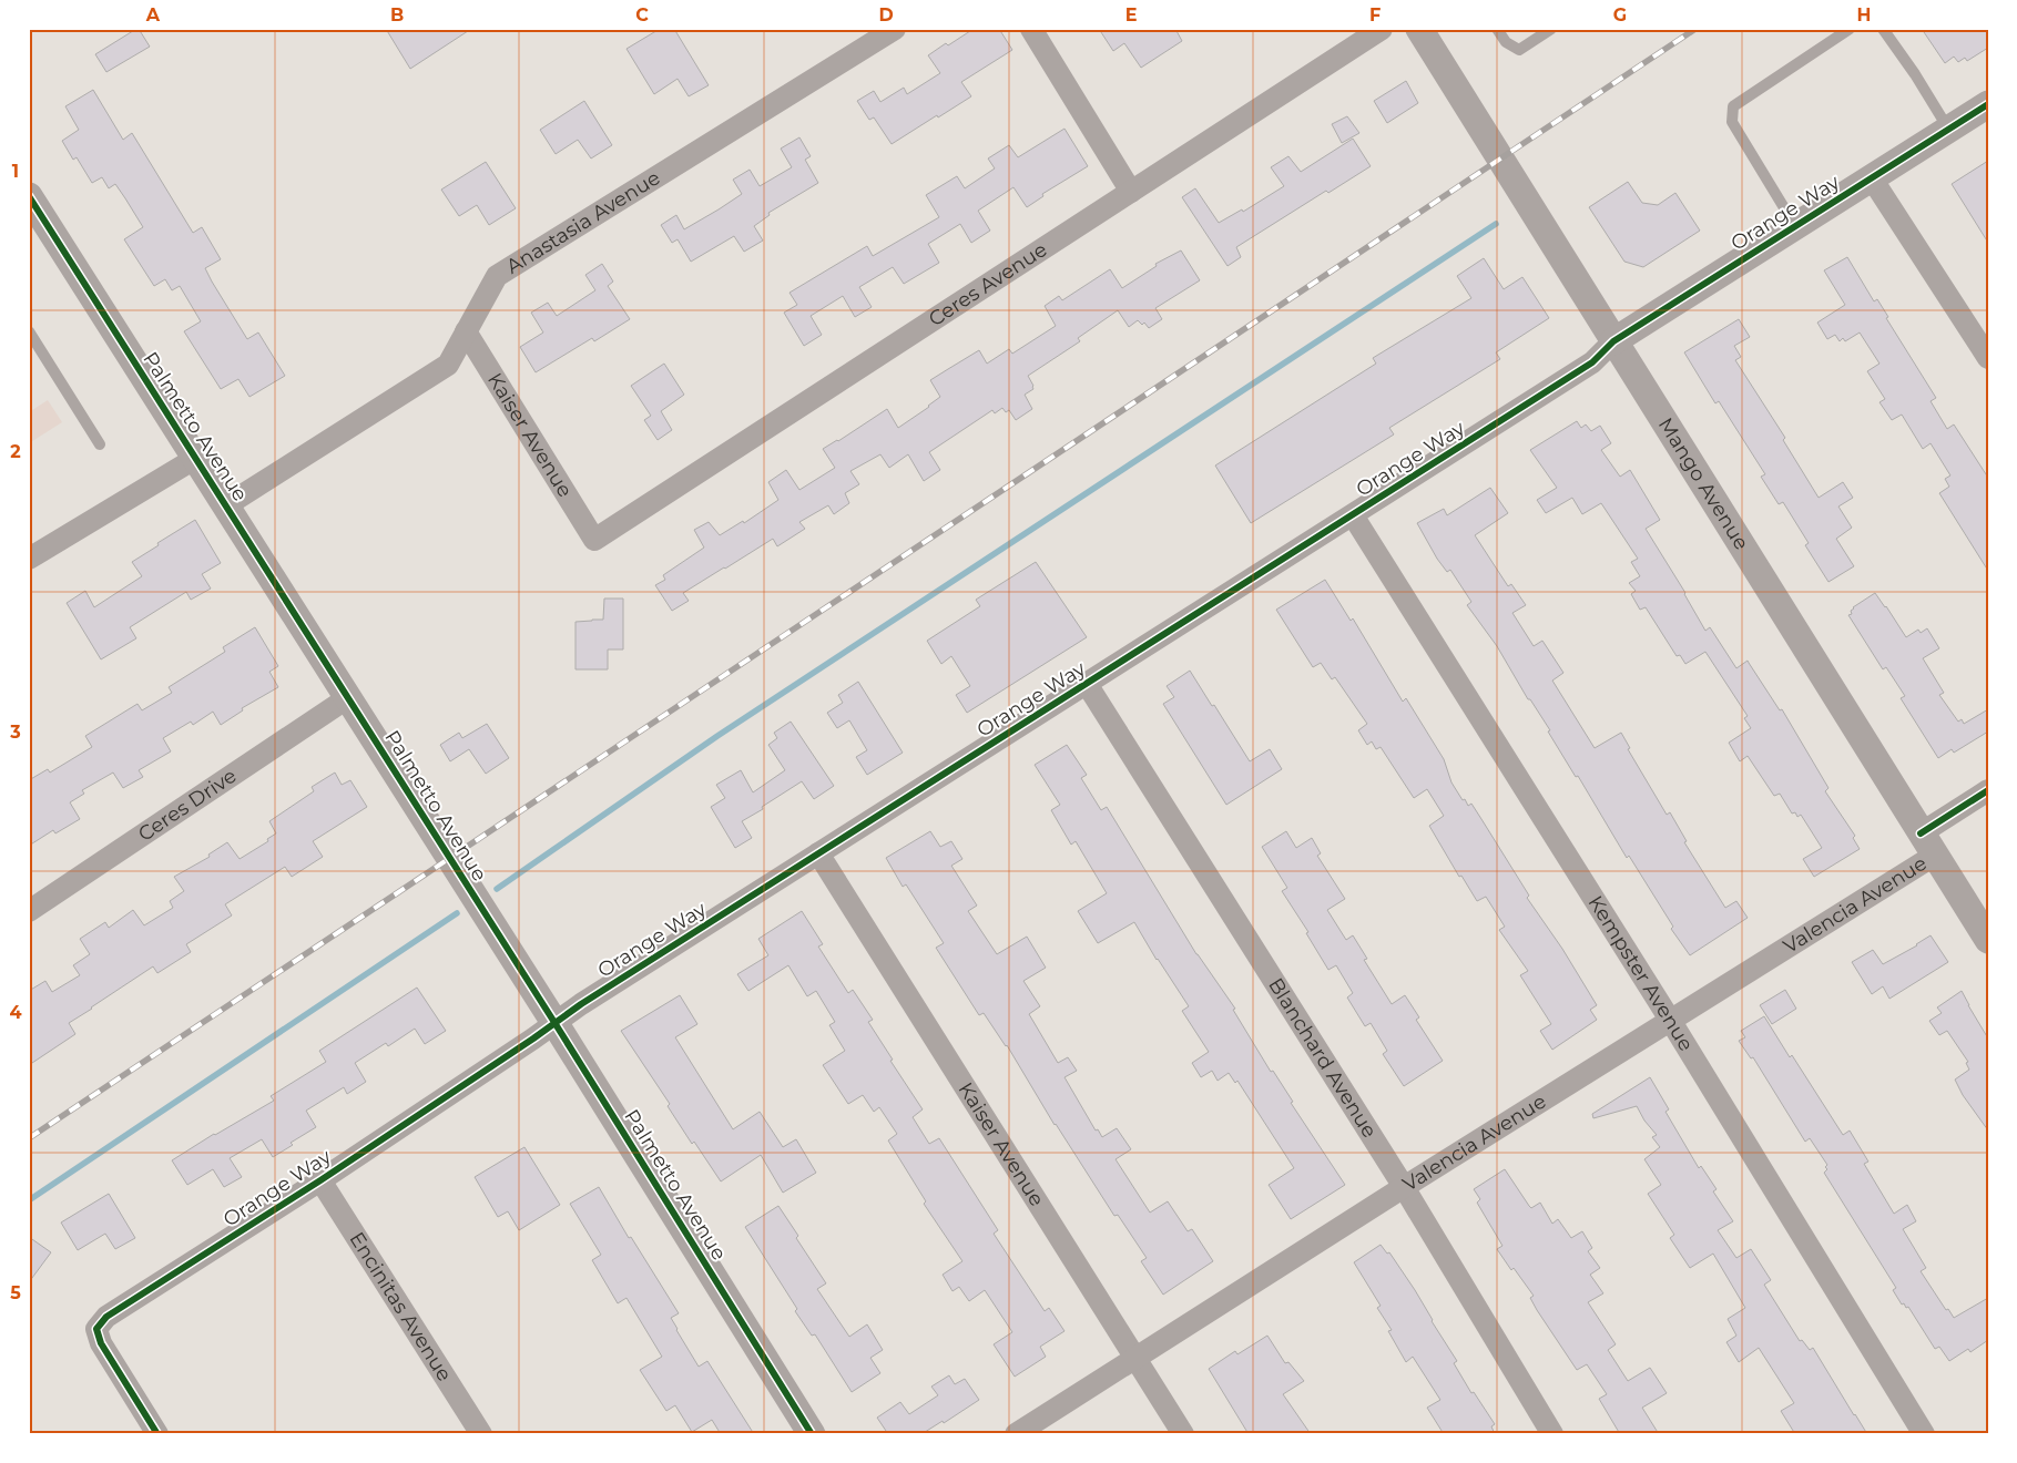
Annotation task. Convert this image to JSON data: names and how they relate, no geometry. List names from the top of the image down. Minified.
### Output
{"streets":{"street":["Orange Way","Anastasia Avenue","Ceres Avenue","Palmetto Avenue","Kaiser Avenue","Mango Avenue","Ceres Drive","Valencia Avenue","Kempster Avenue","Blanchard Avenue","Encinitas Avenue"]},"crossings":[["Orange Way","Palmetto Avenue"],["Orange Way","Kaiser Avenue"],["Orange Way","Mango Avenue"],["Orange Way","Kempster Avenue"],["Orange Way","Blanchard Avenue"],["Orange Way","Encinitas Avenue"],["Anastasia Avenue","Palmetto Avenue"],["Anastasia Avenue","Kaiser Avenue"],["Ceres Avenue","Kaiser Avenue"],["Palmetto Avenue","Ceres Drive"],["Kaiser Avenue","Valencia Avenue"],["Mango Avenue","Valencia Avenue"],["Valencia Avenue","Kempster Avenue"],["Valencia Avenue","Blanchard Avenue"]],"grid":{"columns":["A","B","C","D","E","F","G","H"],"rows":["1","2","3","4","5"]}}
